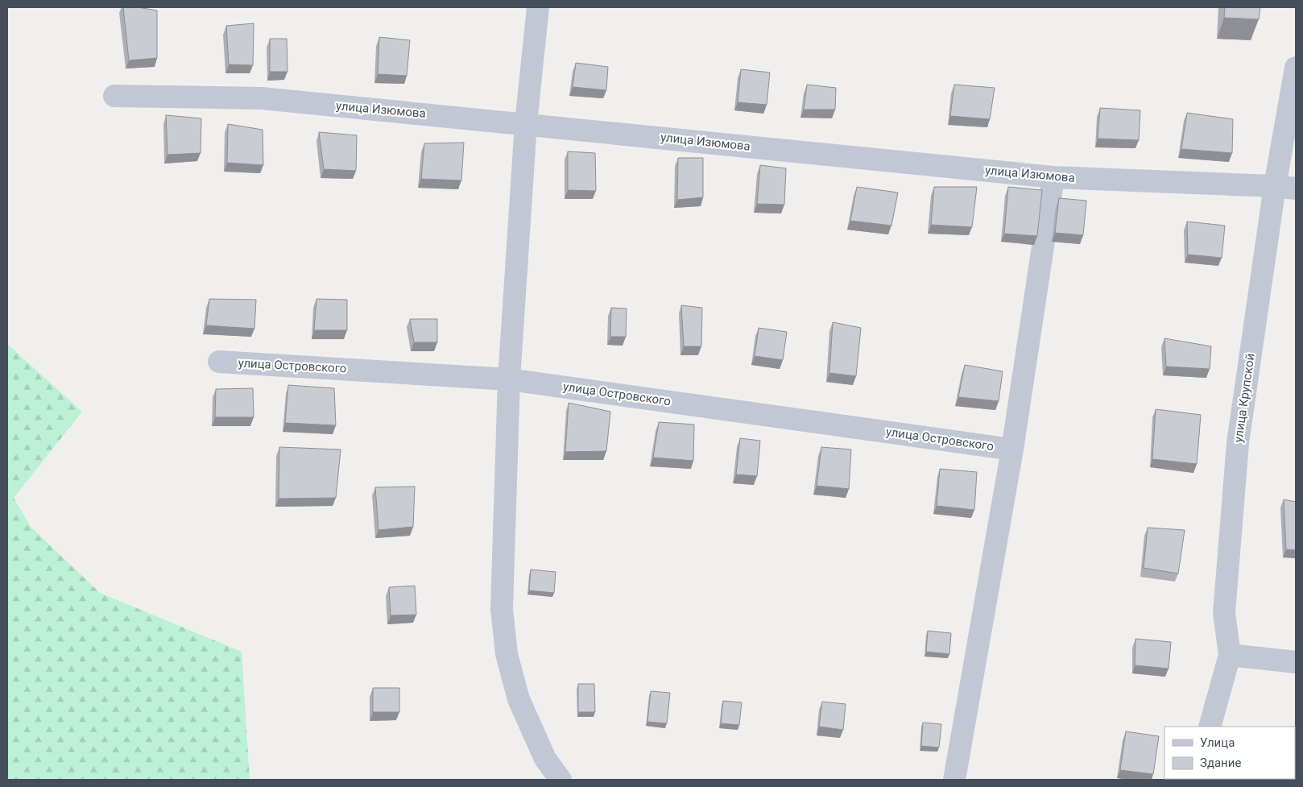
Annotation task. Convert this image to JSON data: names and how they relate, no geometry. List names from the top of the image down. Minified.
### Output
{"streets":{"street":["улица Изюмова","улица Островского","улица Крупской"]},"crossings":[["улица Изюмова","улица Крупской"]],"legend":["Улица","Здание"]}
